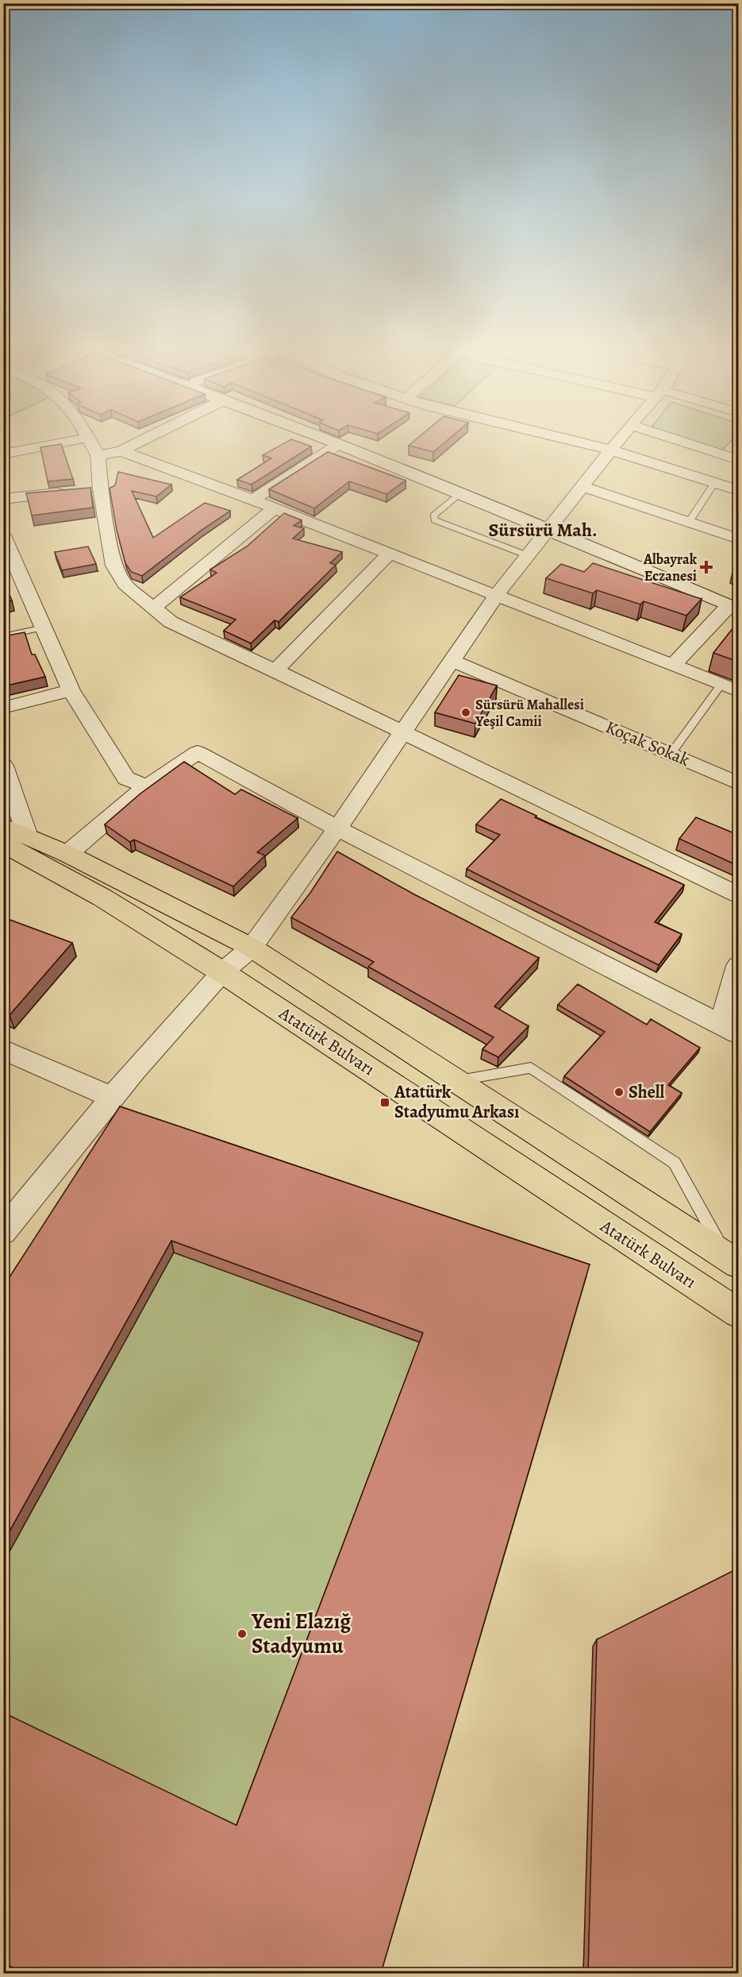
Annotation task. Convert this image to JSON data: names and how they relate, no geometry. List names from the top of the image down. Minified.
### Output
{"streets":{"main road":["Atatürk Bulvarı"],"street":["Koçak Sokak"]},"districts":["Sürsürü Mah."],"places":{"health":["Albayrak Eczanesi"],"other":["Sürsürü Mahallesi Yeşil Camii","Shell","Yeni Elazığ Stadyumu"],"transit":["Atatürk Stadyumu Arkası"]}}
